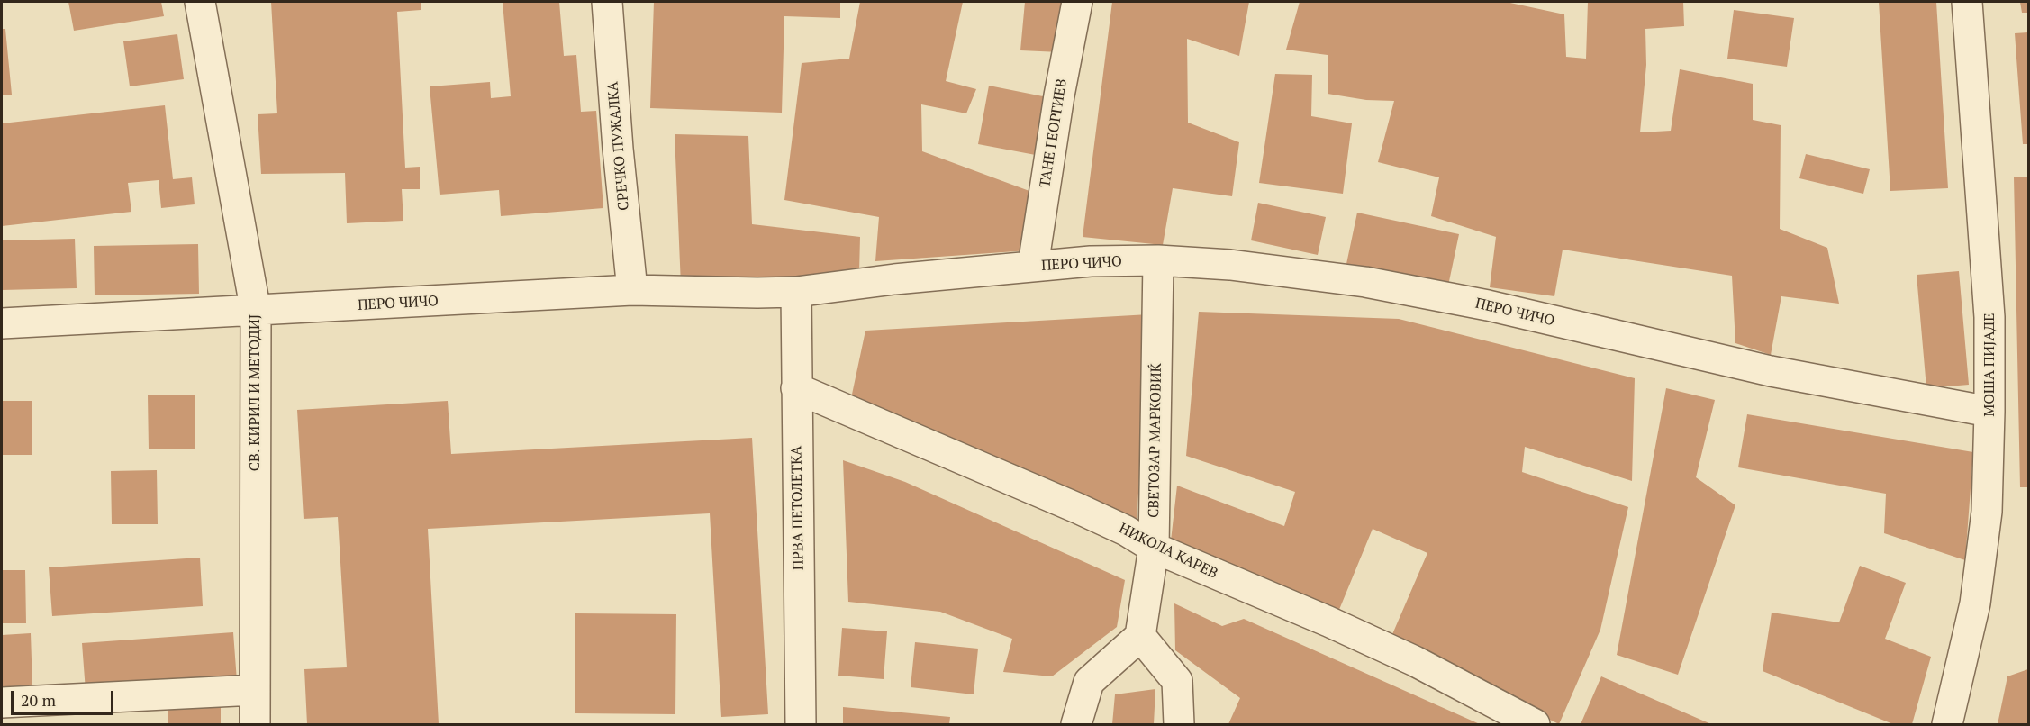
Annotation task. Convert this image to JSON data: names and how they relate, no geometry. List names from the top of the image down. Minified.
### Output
{"streets":{"street":["ТАНЕ ГЕОРГИЕВ","СРЕЧКО ПУЖАЛКА","ПЕРО ЧИЧО","МОША ПИЈАДЕ","СВ. КИРИЛ И МЕТОДИЈ","СВЕТОЗАР МАРКОВИЌ","ПРВА ПЕТОЛЕТКА","НИКОЛА КАРЕВ"]},"crossings":[["ТАНЕ ГЕОРГИЕВ","ПЕРО ЧИЧО"],["СРЕЧКО ПУЖАЛКА","ПЕРО ЧИЧО"],["ПЕРО ЧИЧО","МОША ПИЈАДЕ"],["ПЕРО ЧИЧО","СВ. КИРИЛ И МЕТОДИЈ"],["ПЕРО ЧИЧО","СВЕТОЗАР МАРКОВИЌ"],["ПЕРО ЧИЧО","ПРВА ПЕТОЛЕТКА"],["СВЕТОЗАР МАРКОВИЌ","НИКОЛА КАРЕВ"],["ПРВА ПЕТОЛЕТКА","НИКОЛА КАРЕВ"]],"scale_bar":"20 m"}
